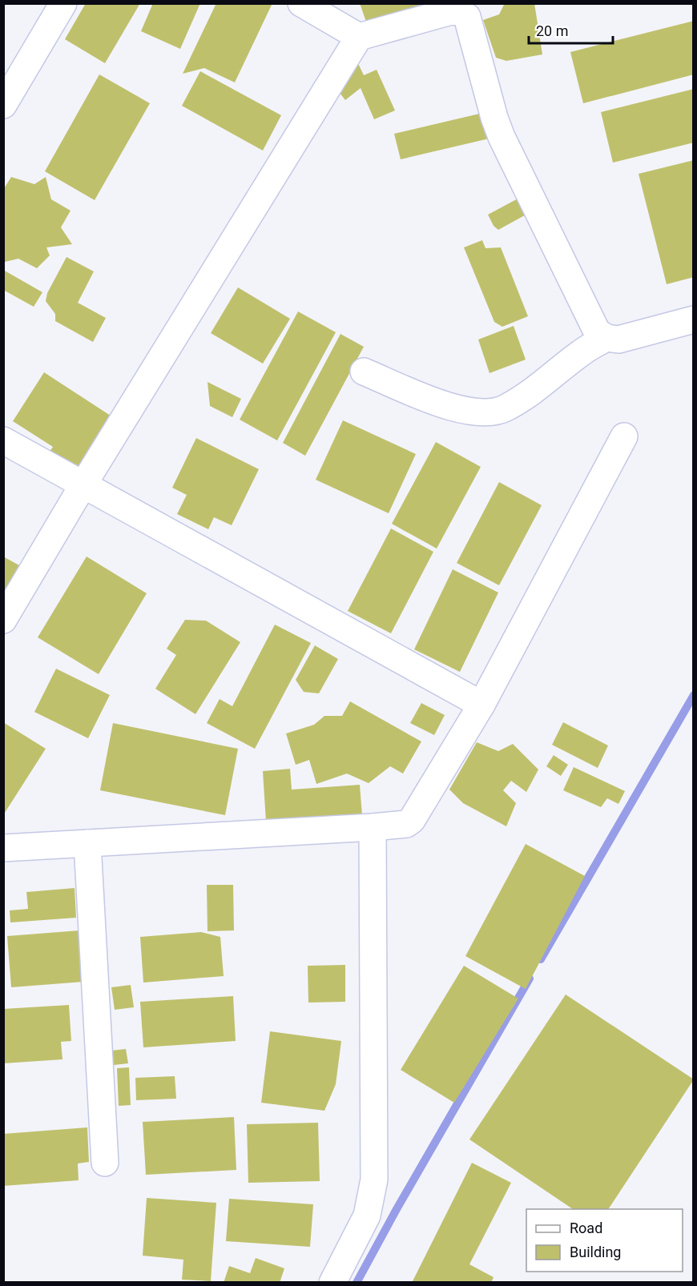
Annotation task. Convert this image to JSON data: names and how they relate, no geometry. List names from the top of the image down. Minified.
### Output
{"legend":["Road","Building"],"scale_bar":"20 m"}
